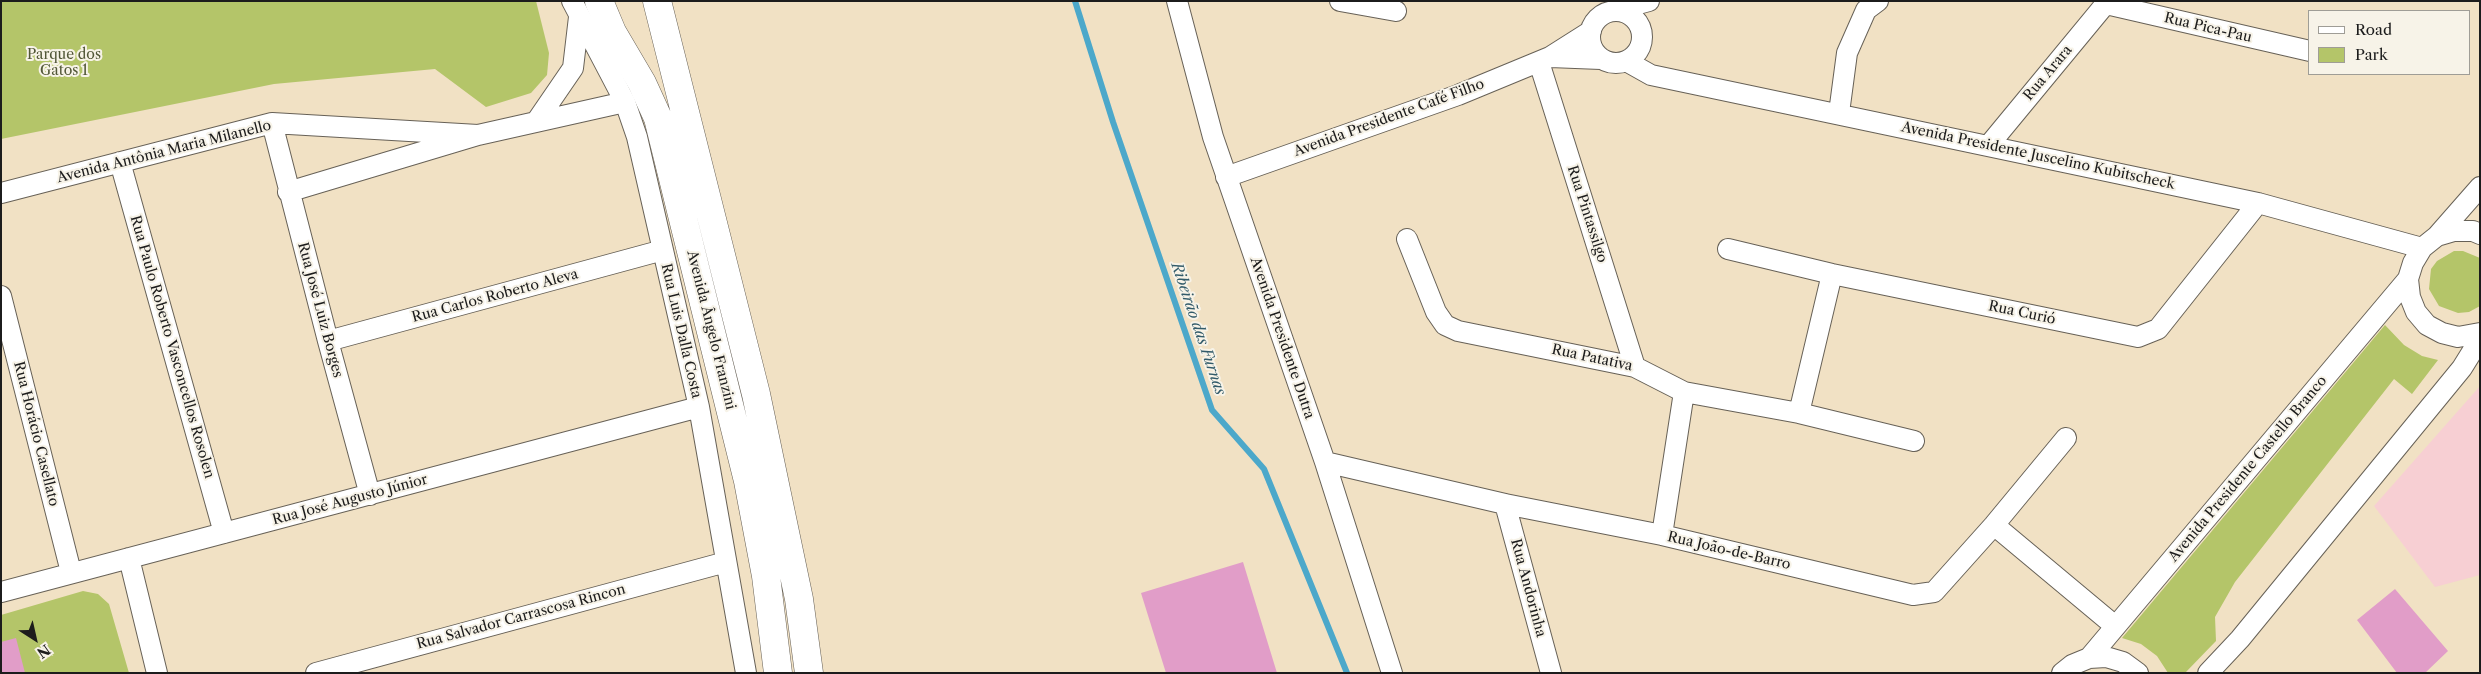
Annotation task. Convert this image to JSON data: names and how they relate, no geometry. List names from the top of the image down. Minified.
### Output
{"streets":{"main road":["Avenida Ângelo Franzini"],"street":["Rua Pica-Pau","Rua Arara","Avenida Presidente Café Filho","Avenida Antônia Maria Milanello","Avenida Presidente Juscelino Kubitscheck","Rua Pintassilgo","Rua Carlos Roberto Aleva","Rua José Luiz Borges","Rua Curió","Rua Luis Dalla Costa","Avenida Presidente Dutra","Rua Paulo Roberto Vasconcellos Rosolen","Rua Patativa","Rua Horácio Casellato","Avenida Presidente Castello Branco","Rua José Augusto Júnior","Rua João-de-Barro","Rua Andorinha","Rua Salvador Carrascosa Rincon"]},"crossings":[["Rua Pica-Pau","Rua Arara"],["Rua Arara","Avenida Presidente Juscelino Kubitscheck"],["Avenida Presidente Café Filho","Avenida Presidente Juscelino Kubitscheck"],["Avenida Presidente Café Filho","Rua Pintassilgo"],["Avenida Presidente Café Filho","Avenida Presidente Dutra"],["Avenida Antônia Maria Milanello","Rua José Luiz Borges"],["Avenida Antônia Maria Milanello","Rua Paulo Roberto Vasconcellos Rosolen"],["Avenida Presidente Juscelino Kubitscheck","Rua Curió"],["Rua Pintassilgo","Rua Patativa"],["Rua Carlos Roberto Aleva","Rua José Luiz Borges"],["Rua Carlos Roberto Aleva","Rua Luis Dalla Costa"],["Rua José Luiz Borges","Rua José Augusto Júnior"],["Avenida Ângelo Franzini","Rua Luis Dalla Costa"],["Rua Luis Dalla Costa","Rua José Augusto Júnior"],["Rua Luis Dalla Costa","Rua Salvador Carrascosa Rincon"],["Avenida Presidente Dutra","Rua João-de-Barro"],["Rua Paulo Roberto Vasconcellos Rosolen","Rua José Augusto Júnior"],["Rua Horácio Casellato","Rua José Augusto Júnior"],["Rua João-de-Barro","Rua Andorinha"]],"water":["Ribeirão das Furnas"],"parks":["Parque dos Gatos 1"],"legend":["Road","Park"],"north":"bottom right"}
